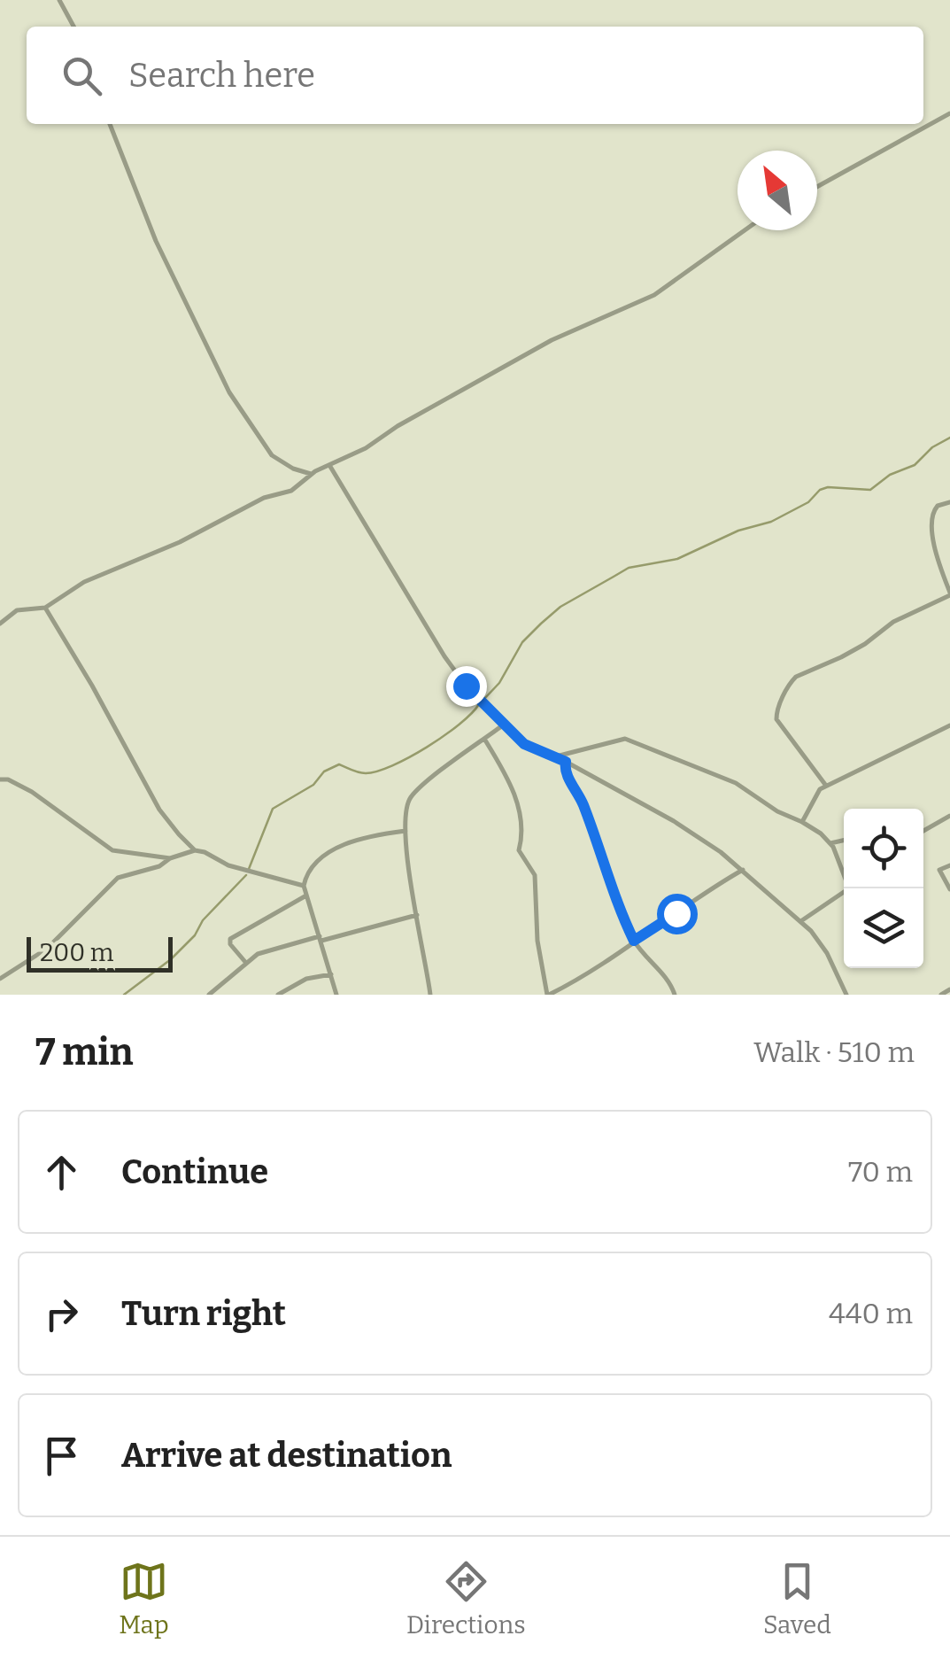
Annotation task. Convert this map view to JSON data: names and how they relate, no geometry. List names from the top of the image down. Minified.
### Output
{"scale_bar":"200 m","north":"top left","page":{"search":"Search here","scale":"200 m","heading":["7 min","Walk · 510 m"],"list":[["Continue","70 m"],["Turn right","440 m"],"Arrive at destination"],"nav":["Map","Directions","Saved"]}}
